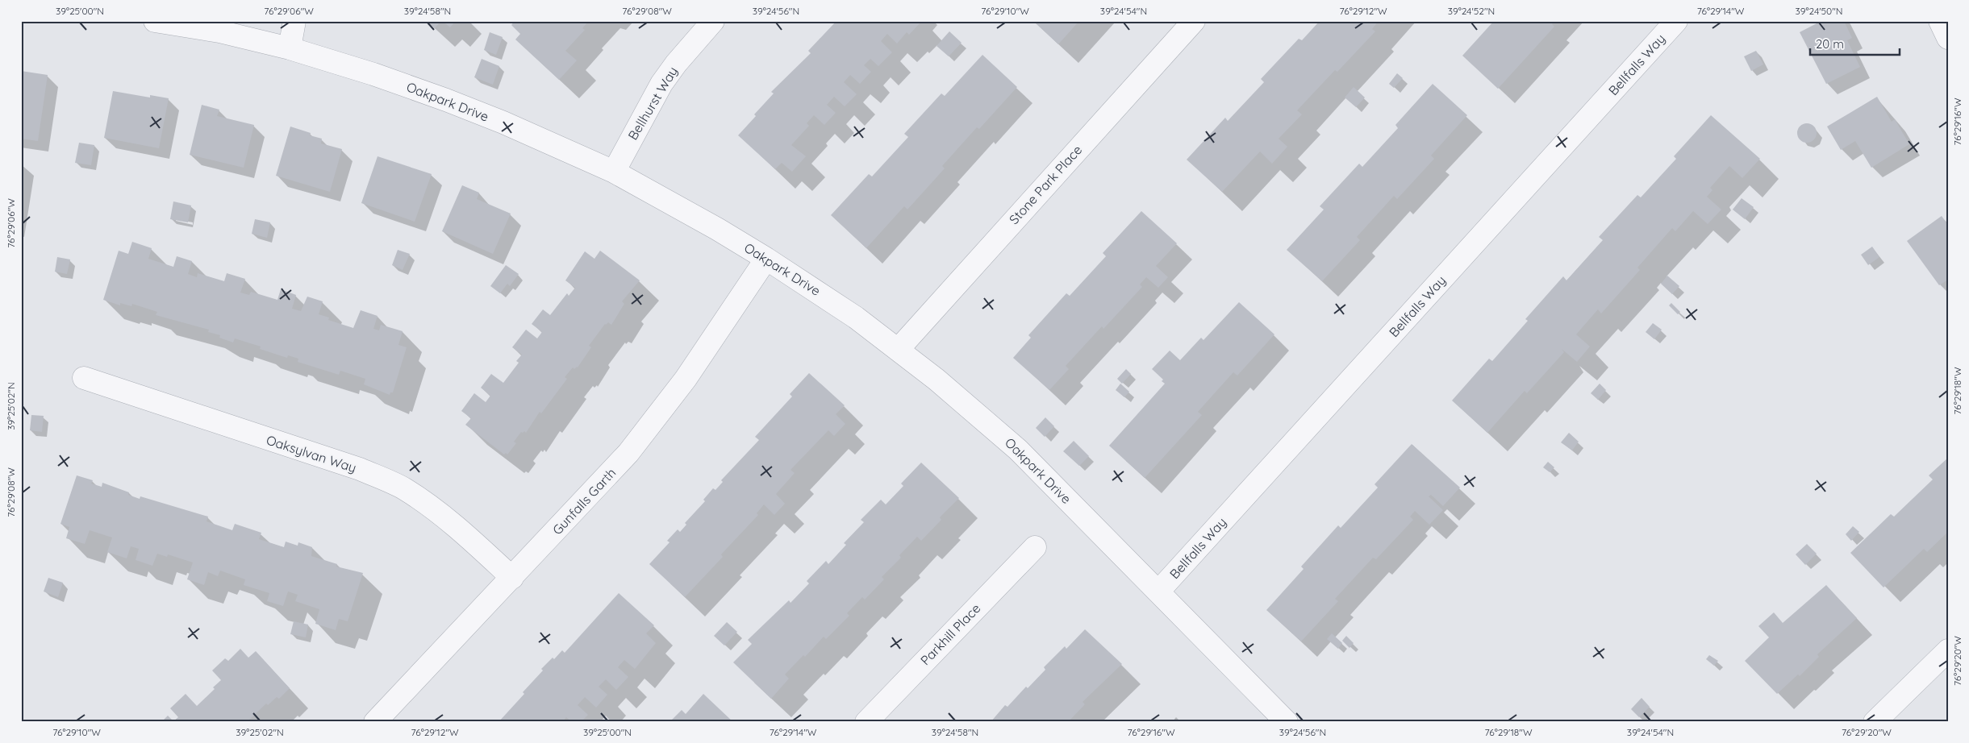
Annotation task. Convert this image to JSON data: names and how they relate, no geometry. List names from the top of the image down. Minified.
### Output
{"streets":{"street":["Bellfalls Way","Oakpark Drive","Bellhurst Way","Stone Park Place","Oaksylvan Way","Gunfalls Garth","Parkhill Place"]},"crossings":[["Bellfalls Way","Oakpark Drive"],["Oakpark Drive","Bellhurst Way"],["Oakpark Drive","Stone Park Place"],["Oakpark Drive","Gunfalls Garth"],["Oaksylvan Way","Gunfalls Garth"]],"scale_bar":"20 m","coordinates":["39°25'00\"N","76°29'06\"W","39°24'58\"N","76°29'08\"W","39°24'56\"N","76°29'10\"W","39°24'54\"N","76°29'12\"W","39°24'52\"N","76°29'14\"W","39°24'50\"N","76°29'16\"W","76°29'18\"W","39°25'02\"N","76°29'20\"W"]}
